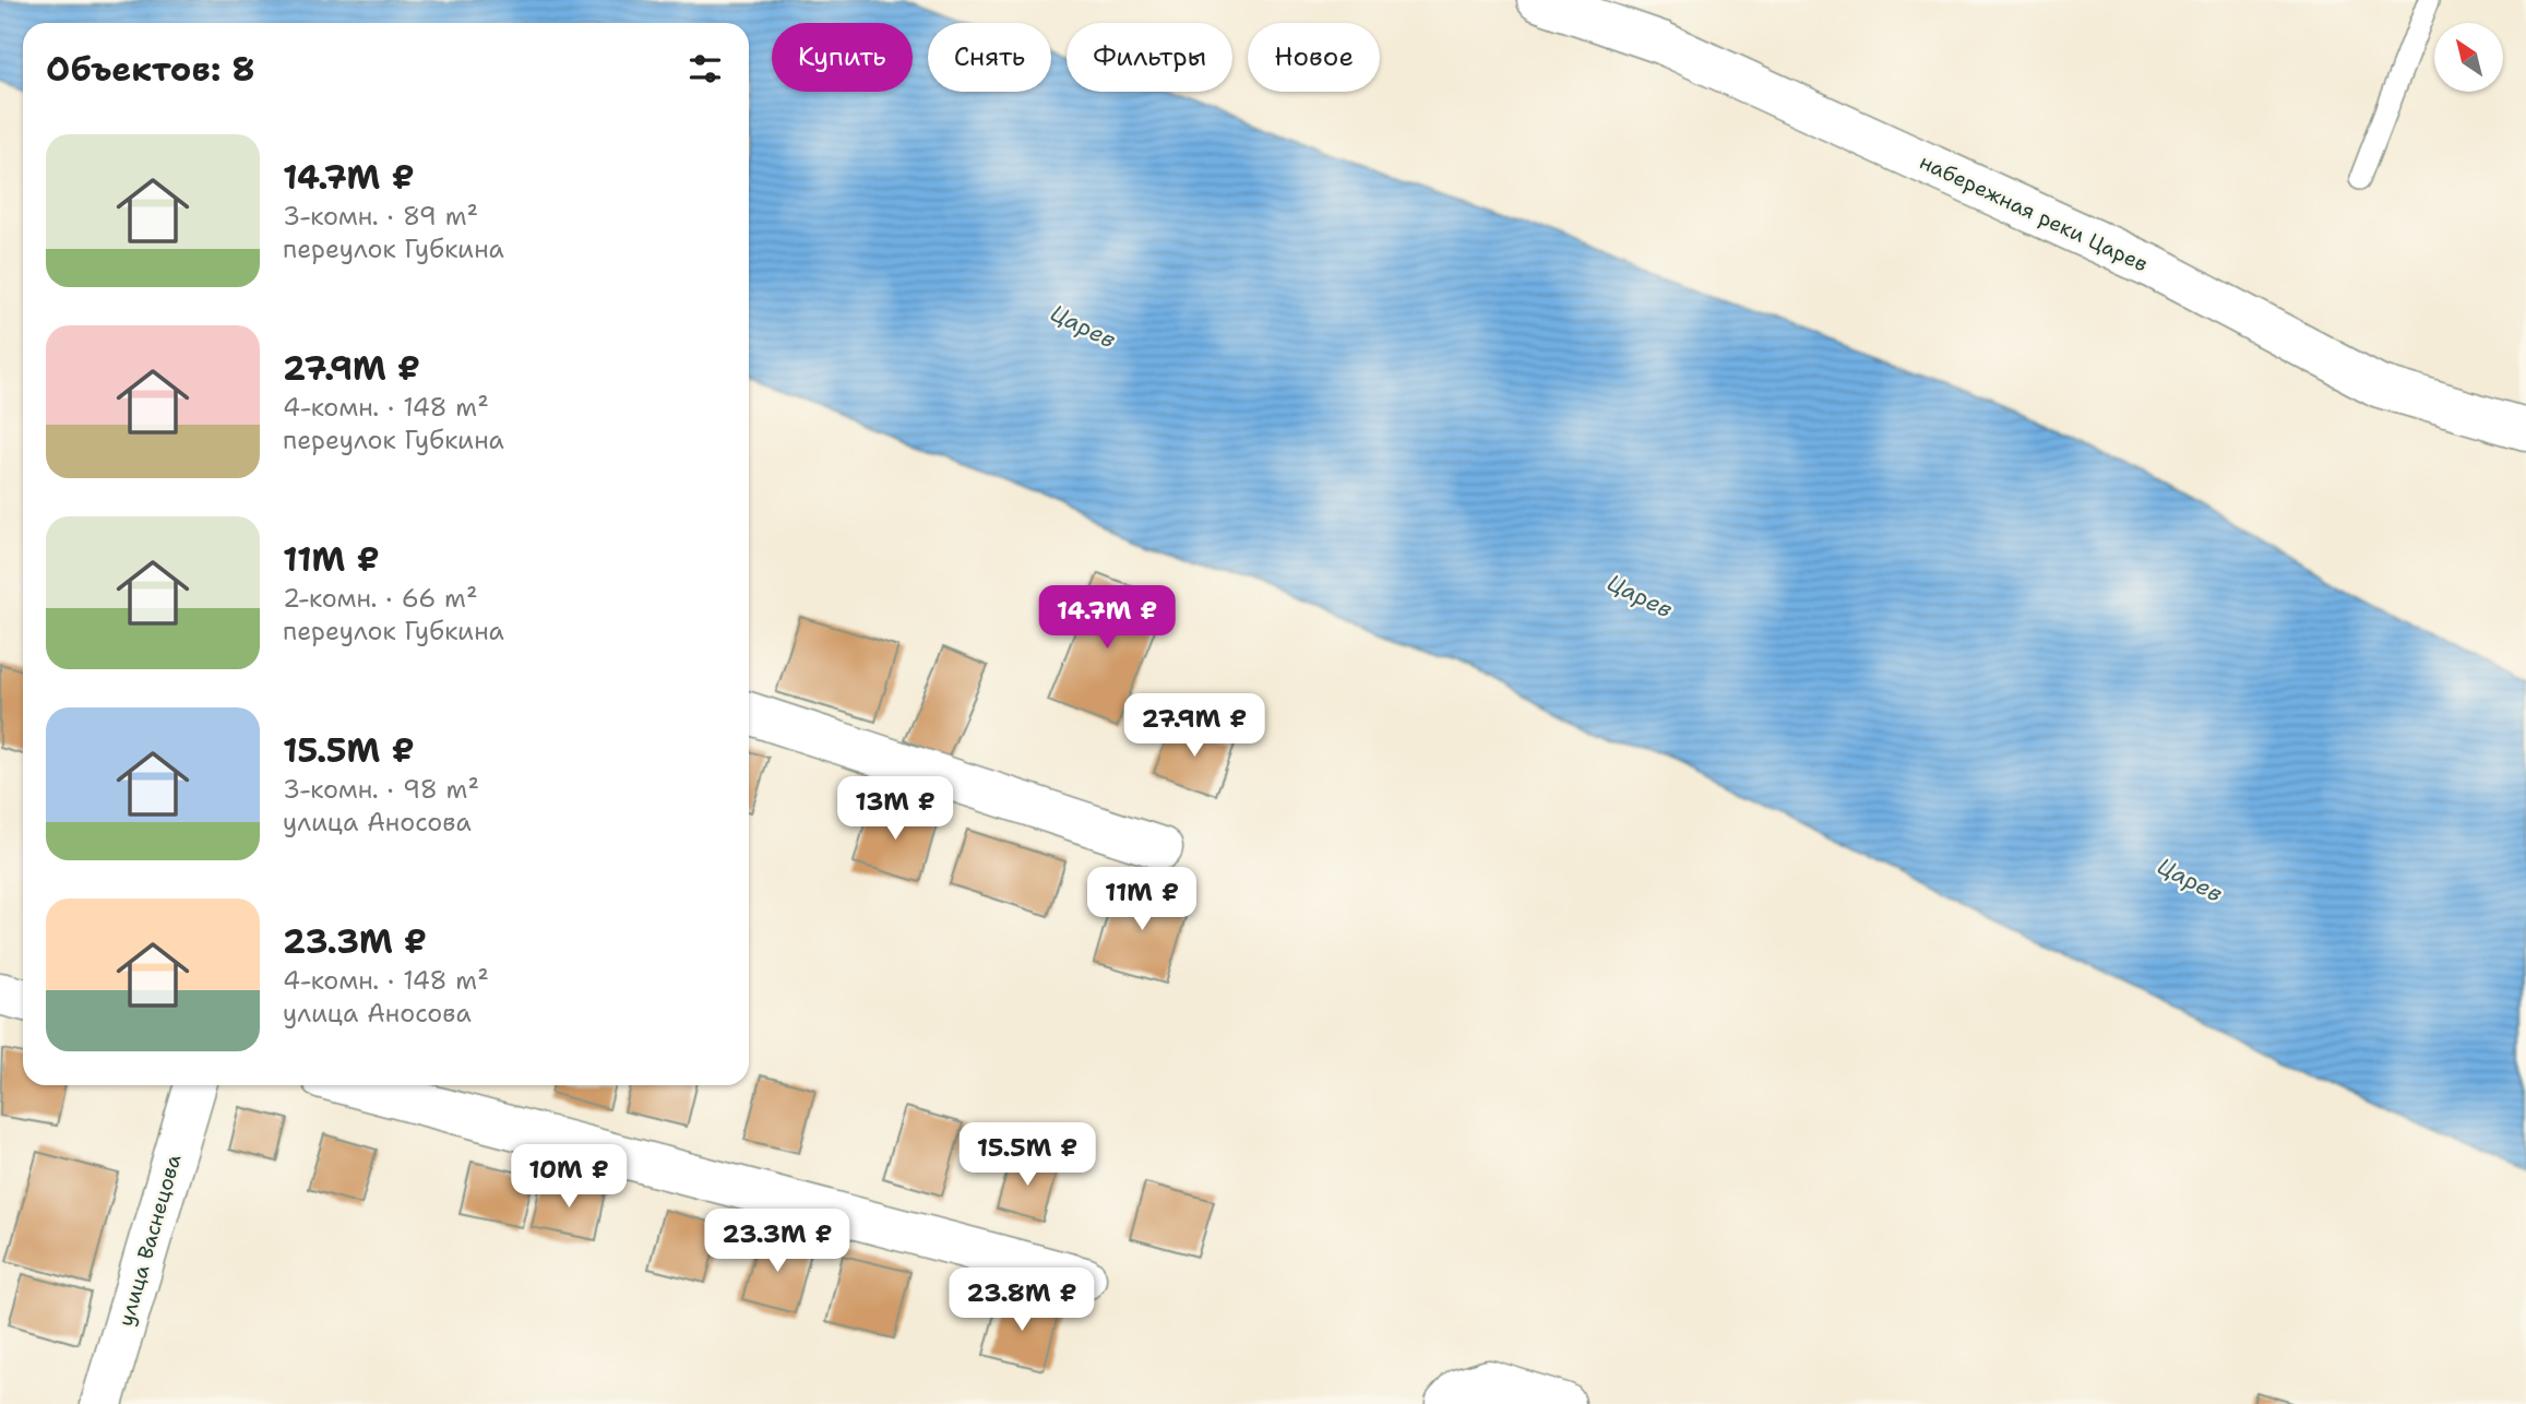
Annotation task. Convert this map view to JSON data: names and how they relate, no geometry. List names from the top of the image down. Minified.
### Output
{"streets":{"street":["набережная реки Царев","улица Васнецова"]},"water":["Царев"],"north":"top left","page":{"chip":["Купить","Снять","Фильтры","Новое"],"heading":"Объектов: 8","list":[{"name":"14.7M ₽","note":"3-комн. · 89 m² · переулок Губкина"},{"name":"27.9M ₽","note":"4-комн. · 148 m² · переулок Губкина"},{"name":"11M ₽","note":"2-комн. · 66 m² · переулок Губкина"},{"name":"15.5M ₽","note":"3-комн. · 98 m² · улица Аносова"},{"name":"23.3M ₽","note":"4-комн. · 148 m² · улица Аносова"}],"price":["14.7M ₽","27.9M ₽","13M ₽","11M ₽","15.5M ₽","10M ₽","23.3M ₽","23.8M ₽"]}}
